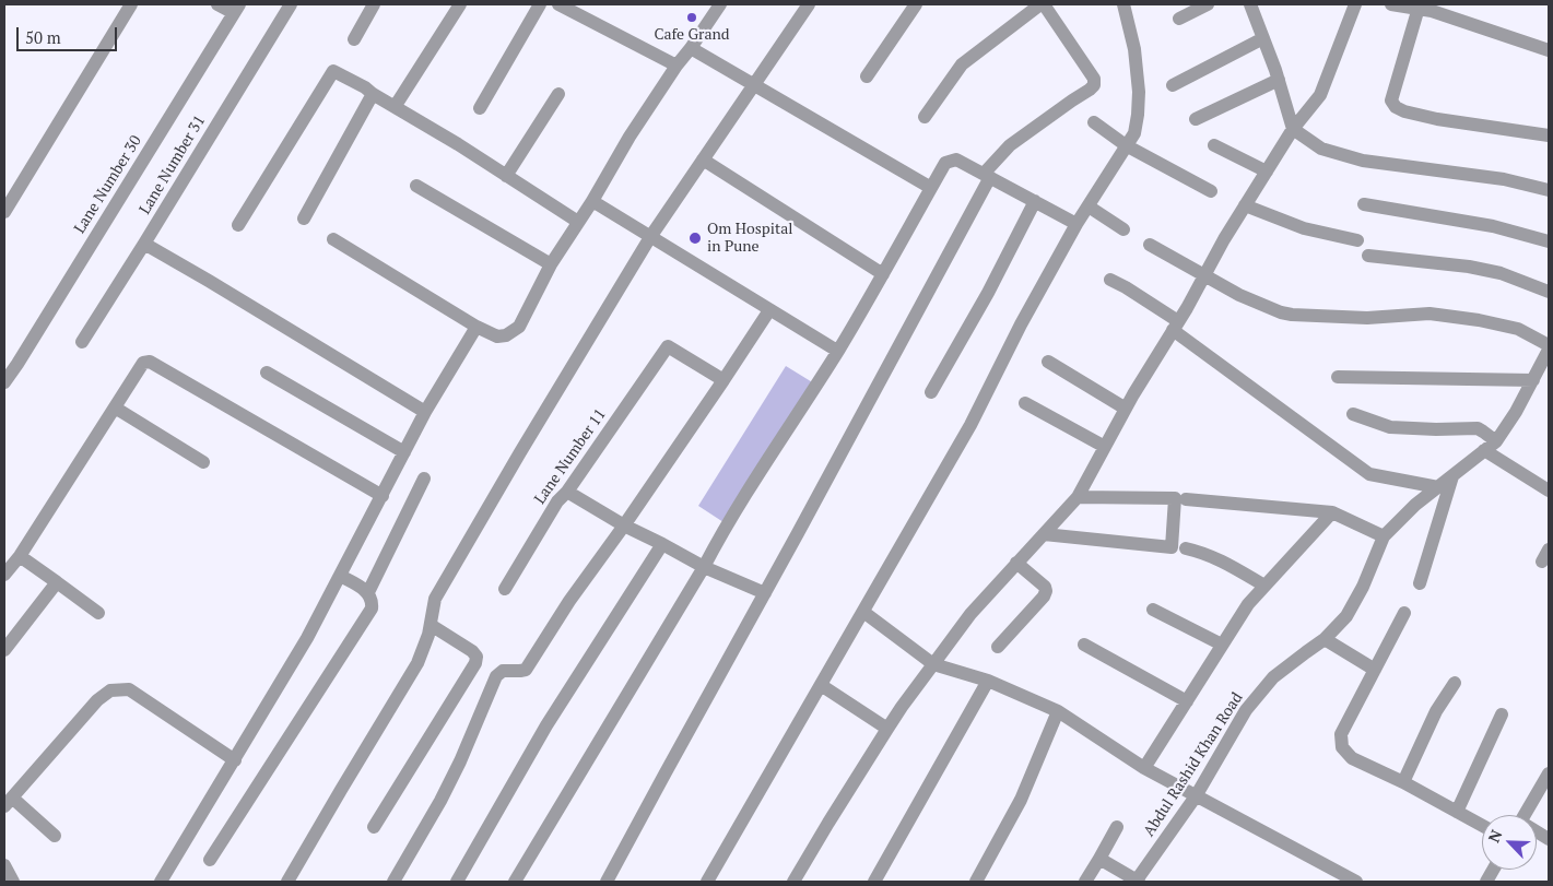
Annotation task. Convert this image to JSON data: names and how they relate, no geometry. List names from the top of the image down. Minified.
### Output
{"streets":{"street":["Lane Number 31","Lane Number 30","Lane Number 11","Abdul Rashid Khan Road"]},"places":["Cafe Grand","Om Hospital in Pune"],"scale_bar":"50 m","north":"top left"}
